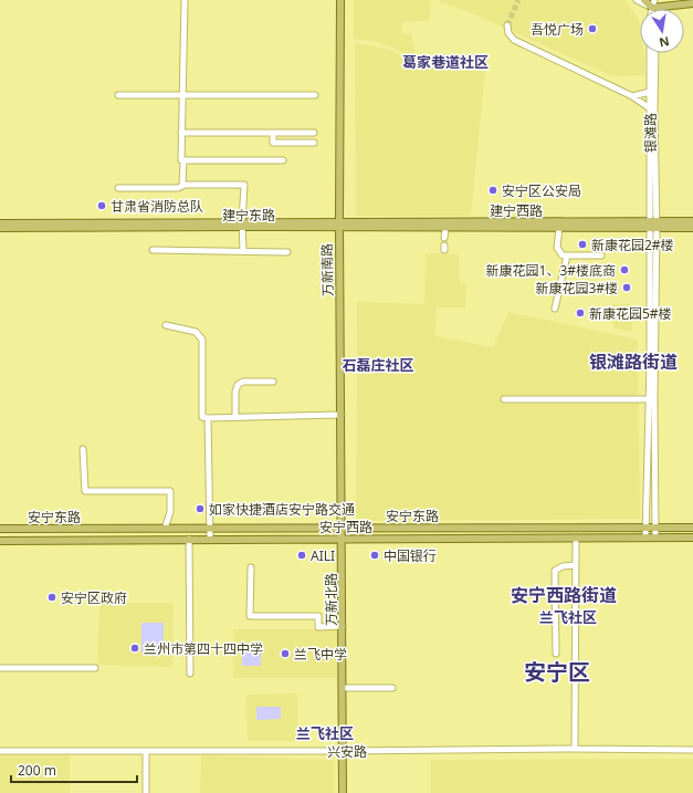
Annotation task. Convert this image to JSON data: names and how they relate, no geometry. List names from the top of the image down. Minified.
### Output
{"streets":{"main road":["建宁西路","建宁东路","万新南路","安宁东路","安宁西路","万新北路"],"street":["银滩路","兴安路"]},"crossings":[["银滩路","建宁西路"],["建宁西路","建宁东路"],["建宁西路","万新南路"],["建宁东路","万新南路"],["万新南路","安宁东路"],["万新南路","安宁西路"],["万新南路","万新北路"],["安宁西路","万新北路"],["万新北路","兴安路"]],"districts":["葛家巷道社区","银滩路街道","石磊庄社区","安宁西路街道","兰飞社区","安宁区","兰飞社区"],"places":["吾悦广场","安宁区公安局","甘肃省消防总队","新康花园2#楼","新康花园1、3#楼底商","新康花园3#楼","新康花园5#楼","如家快捷酒店安宁路交通","AILI","中国银行","安宁区政府","兰州市第四十四中学","兰飞中学"],"scale_bar":"200 m","north":"bottom"}
